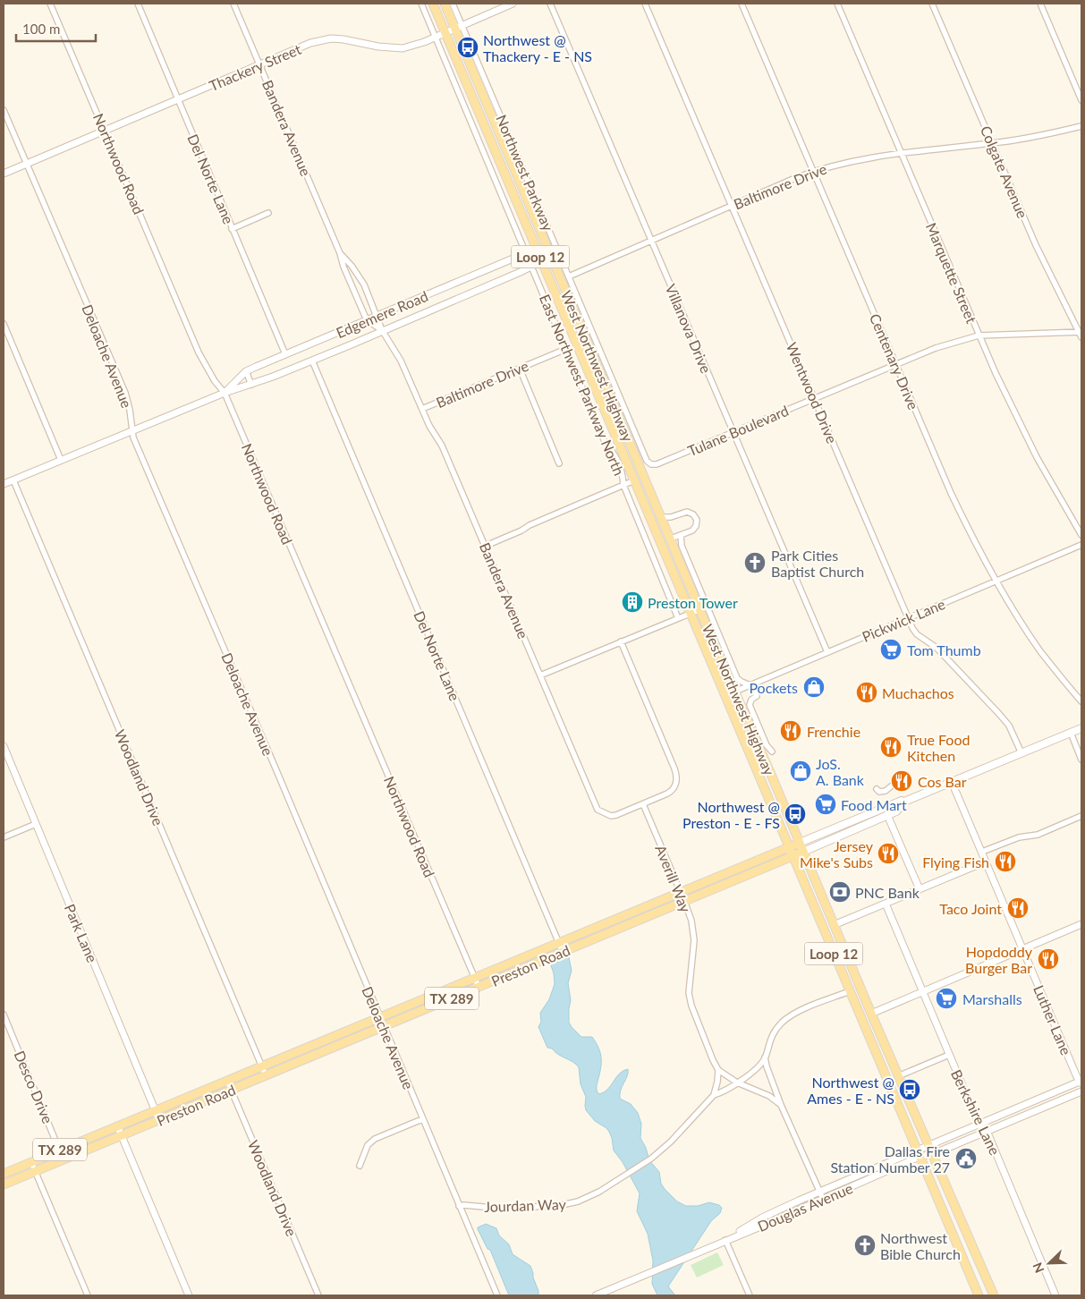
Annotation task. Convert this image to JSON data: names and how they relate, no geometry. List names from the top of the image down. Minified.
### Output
{"streets":{"main road":["Loop 12","West Northwest Highway","Preston Road","TX 289"],"street":["Thackery Street","Bandera Avenue","Northwood Road","Colgate Avenue","Northwest Parkway","Del Norte Lane","Baltimore Drive","Marquette Street","Edgemere Road","Villanova Drive","Deloache Avenue","Centenary Drive","East Northwest Parkway North","Wentwood Drive","Tulane Boulevard","Pickwick Lane","Woodland Drive","Averill Way","Park Lane","Luther Lane","Desco Drive","Berkshire Lane","Jourdan Way","Douglas Avenue"]},"crossings":[["Thackery Street","Bandera Avenue"],["Thackery Street","Northwood Road"],["Thackery Street","Northwest Parkway"],["Thackery Street","Del Norte Lane"],["Thackery Street","Deloache Avenue"],["Thackery Street","West Northwest Highway"],["Thackery Street","East Northwest Parkway North"],["Bandera Avenue","Baltimore Drive"],["Bandera Avenue","Edgemere Road"],["Bandera Avenue","Averill Way"],["Northwood Road","Edgemere Road"],["Northwood Road","Preston Road"],["Colgate Avenue","Baltimore Drive"],["Colgate Avenue","Tulane Boulevard"],["Northwest Parkway","Baltimore Drive"],["Northwest Parkway","West Northwest Highway"],["Northwest Parkway","Tulane Boulevard"],["Del Norte Lane","Edgemere Road"],["Del Norte Lane","Preston Road"],["Baltimore Drive","Marquette Street"],["Baltimore Drive","Villanova Drive"],["Baltimore Drive","Centenary Drive"],["Baltimore Drive","East Northwest Parkway North"],["Baltimore Drive","Wentwood Drive"],["Marquette Street","Tulane Boulevard"],["Edgemere Road","Deloache Avenue"],["Edgemere Road","West Northwest Highway"],["Edgemere Road","East Northwest Parkway North"],["Edgemere Road","Woodland Drive"],["Villanova Drive","Tulane Boulevard"],["Villanova Drive","Pickwick Lane"],["Deloache Avenue","Preston Road"],["Deloache Avenue","Jourdan Way"],["Centenary Drive","Tulane Boulevard"],["Centenary Drive","Pickwick Lane"],["West Northwest Highway","Pickwick Lane"],["West Northwest Highway","Preston Road"],["West Northwest Highway","Jourdan Way"],["West Northwest Highway","Douglas Avenue"],["Wentwood Drive","Tulane Boulevard"],["Wentwood Drive","Pickwick Lane"],["Wentwood Drive","Preston Road"],["Woodland Drive","Preston Road"],["Averill Way","Preston Road"],["Park Lane","Preston Road"],["Preston Road","Luther Lane"],["Preston Road","Desco Drive"],["Luther Lane","Douglas Avenue"],["Berkshire Lane","Douglas Avenue"]],"places":{"bus stop":["Northwest @ Thackery - E - NS","Northwest @ Preston - E - FS","Northwest @ Ames - E - NS"],"church":["Park Cities Baptist Church","Northwest Bible Church"],"building":["Preston Tower"],"supermarket":["Tom Thumb","Food Mart","Marshalls"],"shop":["Pockets","JoS. A. Bank"],"restaurant":["Muchachos","Frenchie","True Food Kitchen","Cos Bar","Jersey Mike's Subs","Flying Fish","Taco Joint","Hopdoddy Burger Bar"],"bank":["PNC Bank"],"public building":["Dallas Fire Station Number 27"]},"scale_bar":"100 m","north":"bottom left"}
